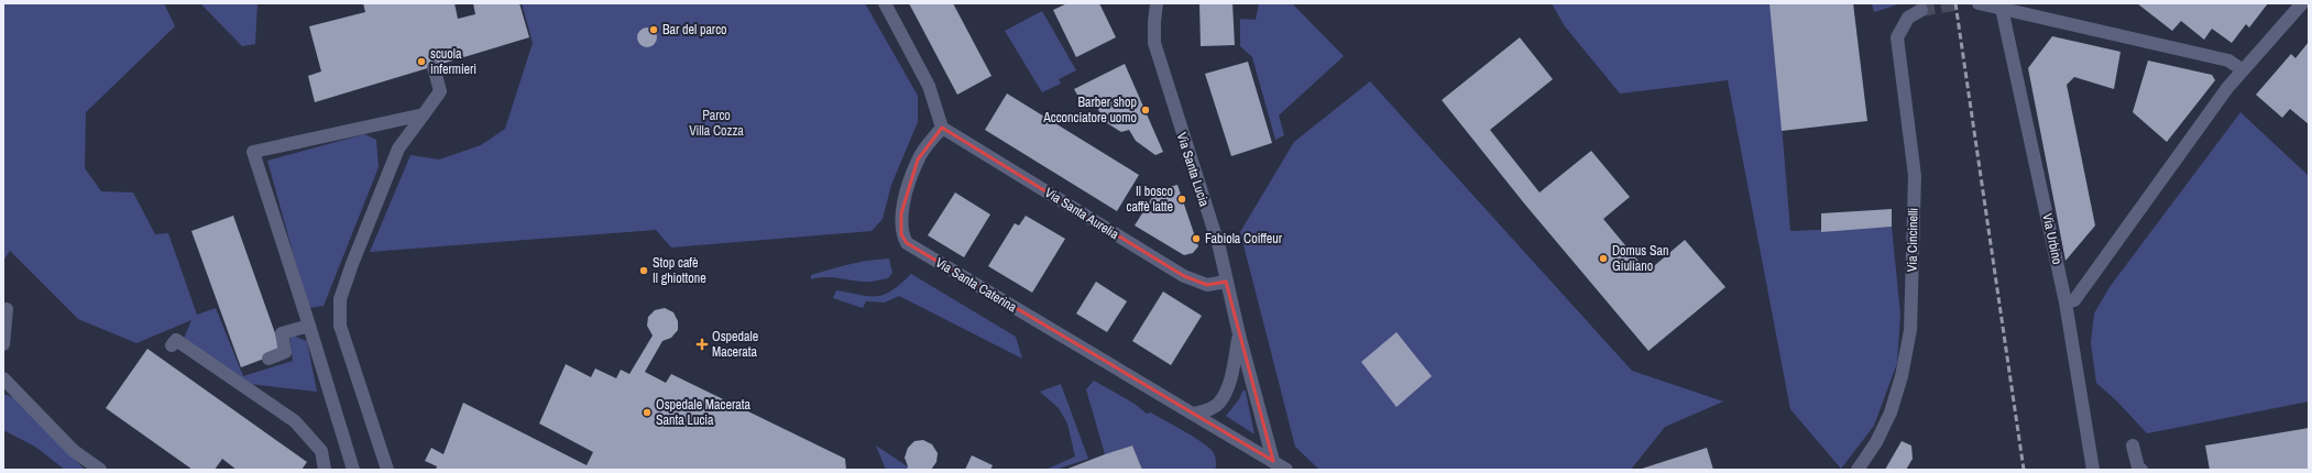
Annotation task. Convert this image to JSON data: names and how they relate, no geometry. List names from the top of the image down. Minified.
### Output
{"streets":{"street":["Via Santa Lucia","Via Santa Aurelia","Via Urbino","Via Cincinelli","Via Santa Caterina"]},"crossings":[["Via Santa Lucia","Via Santa Aurelia"],["Via Santa Lucia","Via Santa Caterina"],["Via Santa Aurelia","Via Santa Caterina"]],"parks":["Parco Villa Cozza"],"places":{"other":["Bar del parco","scuola infermieri","Barber shop Acconciatore uomo","Il bosco caffè latte","Fabiola Coiffeur","Domus San Giuliano","Stop cafè Il ghiottone","Ospedale Macerata Santa Lucia"],"health":["Ospedale Macerata"]}}
